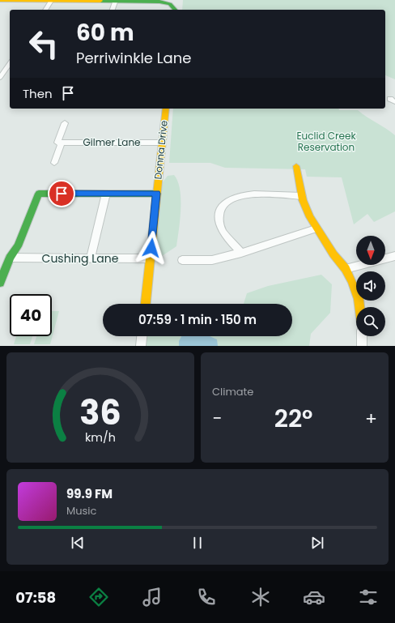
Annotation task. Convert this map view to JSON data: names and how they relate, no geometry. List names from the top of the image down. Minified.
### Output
{"streets":{"street":["Gilmer Lane","Donna Drive","Cushing Lane"]},"crossings":[["Gilmer Lane","Donna Drive"],["Donna Drive","Cushing Lane"]],"parks":["Euclid Creek Reservation"],"north":"bottom","page":{"turn":["60 m","Perriwinkle Lane"],"then":"Then","limit":"40","trip":"07:59 · 1 min · 150 m","tile":"Climate","heat":["−","22°","+"],"song":["99.9 FM","Music"],"tabs":"07:58","gauge":["36","km/h"]}}
